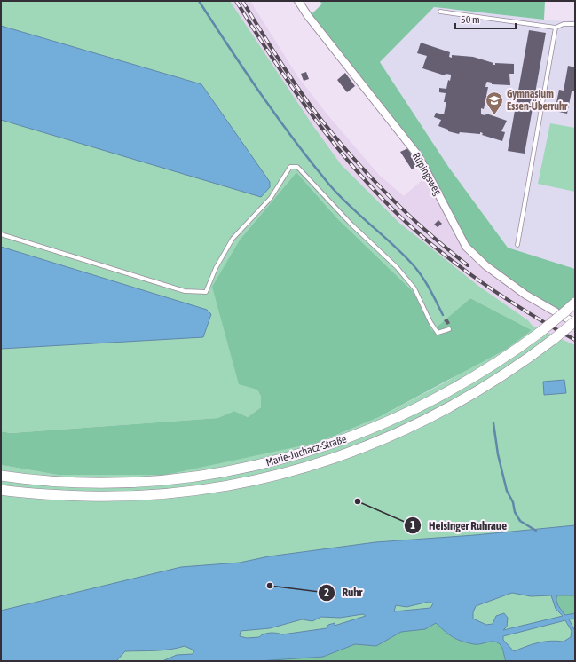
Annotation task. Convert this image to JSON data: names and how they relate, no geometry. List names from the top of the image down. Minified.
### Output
{"streets":{"main road":["Marie-Juchacz-Straße"],"street":["Rüpingsweg"]},"crossings":[["Rüpingsweg","Marie-Juchacz-Straße"]],"places":{"school or university":["Gymnasium Essen-Überruhr"],"other":["Heisinger Ruhraue","Ruhr"]},"scale_bar":"50 m"}
